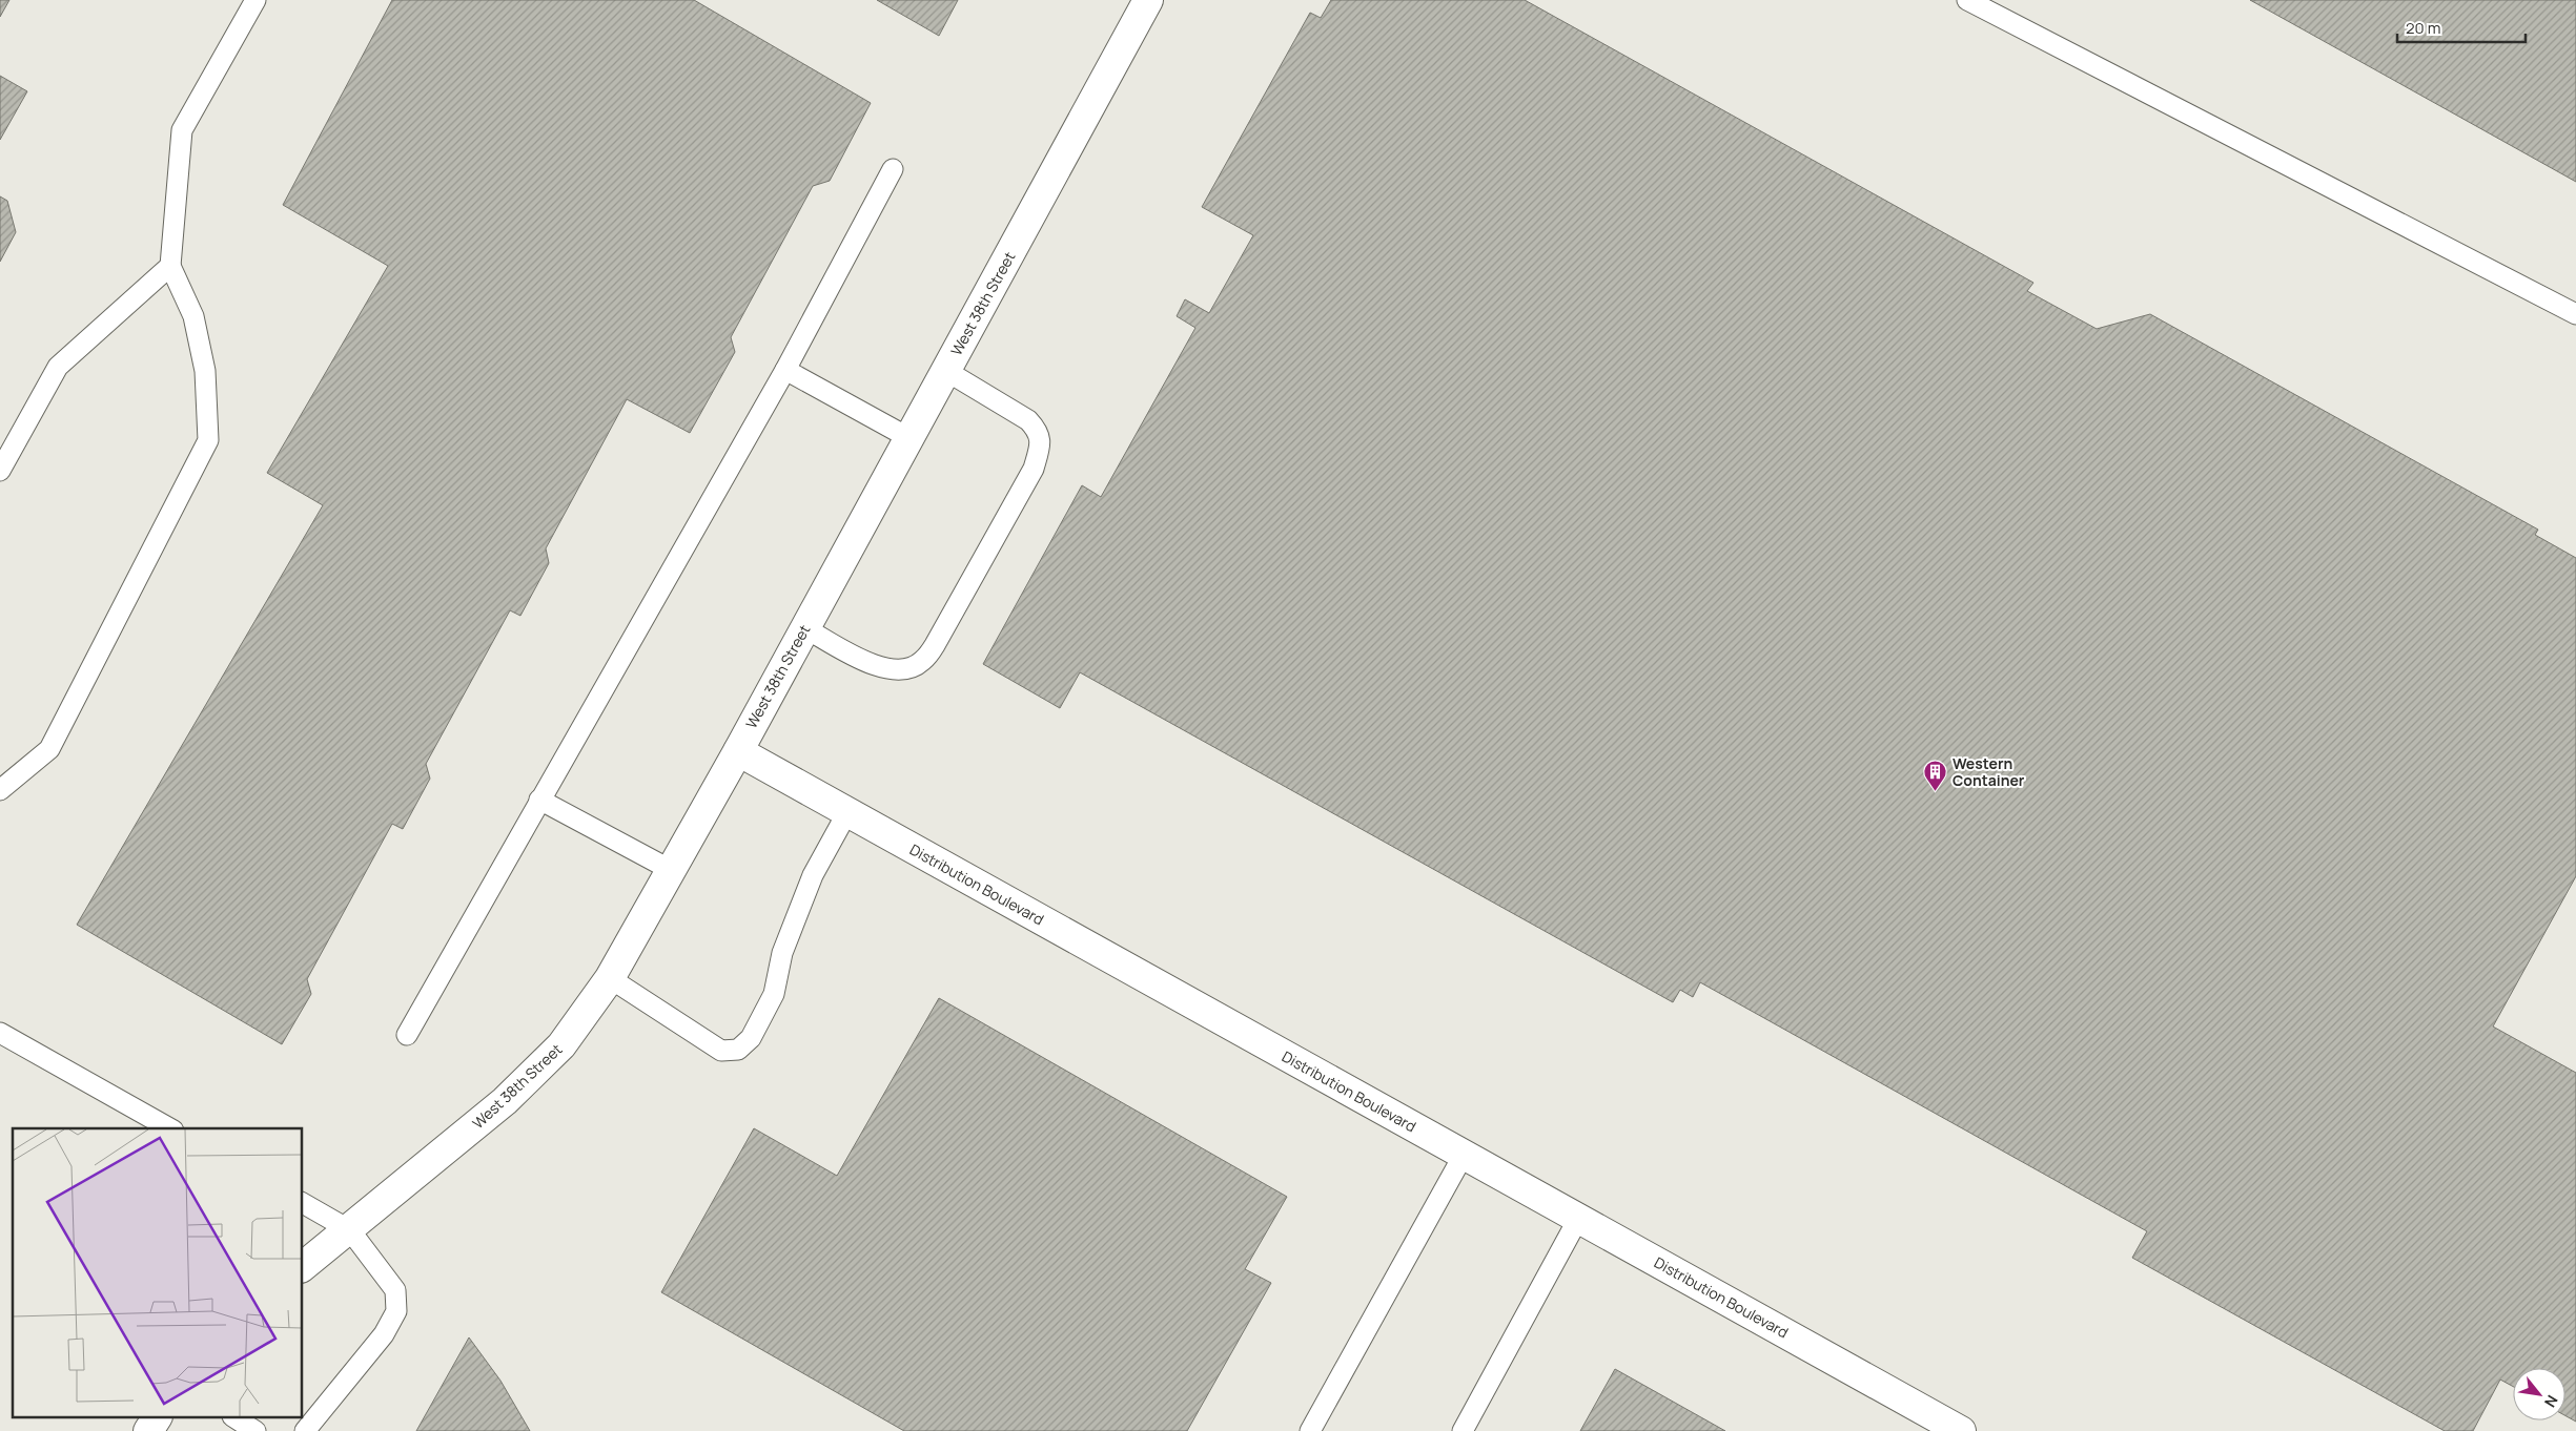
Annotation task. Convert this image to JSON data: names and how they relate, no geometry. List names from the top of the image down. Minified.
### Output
{"streets":{"street":["West 38th Street","Distribution Boulevard"]},"crossings":[["West 38th Street","Distribution Boulevard"]],"places":{"building":["Western Container"]},"scale_bar":"20 m","north":"bottom right"}
